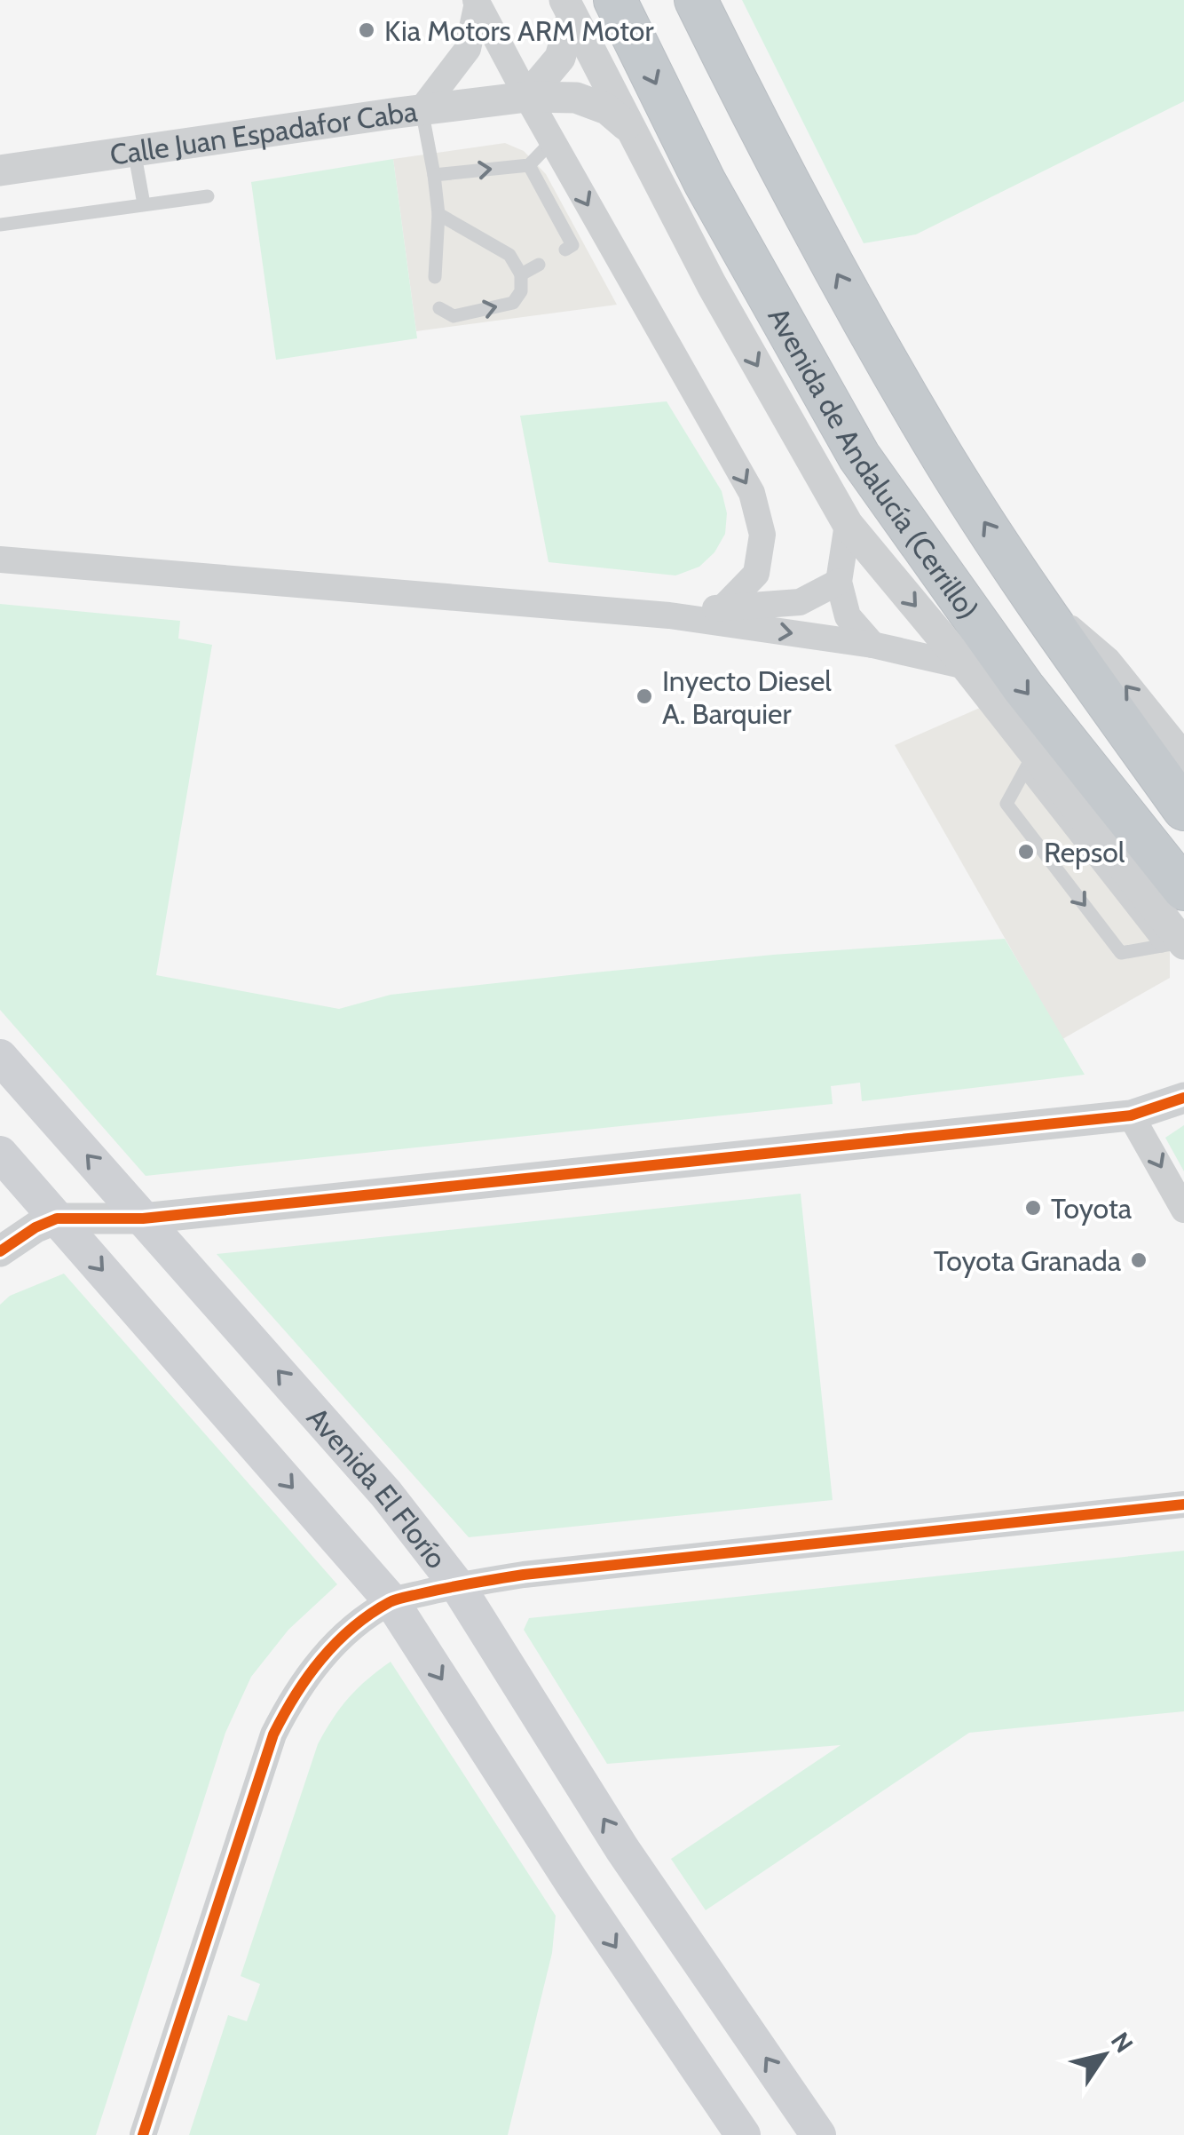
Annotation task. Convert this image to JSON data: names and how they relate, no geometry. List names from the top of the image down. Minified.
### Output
{"streets":{"highway":["Avenida de Andalucía (Cerrillo)"],"main road":["Avenida El Florío"],"street":["Calle Juan Espadafor Caba"]},"crossings":[["Calle Juan Espadafor Caba","Avenida de Andalucía (Cerrillo)"]],"places":["Kia Motors ARM Motor","Inyecto Diesel A. Barquier","Repsol","Toyota","Toyota Granada"],"north":"top right"}
